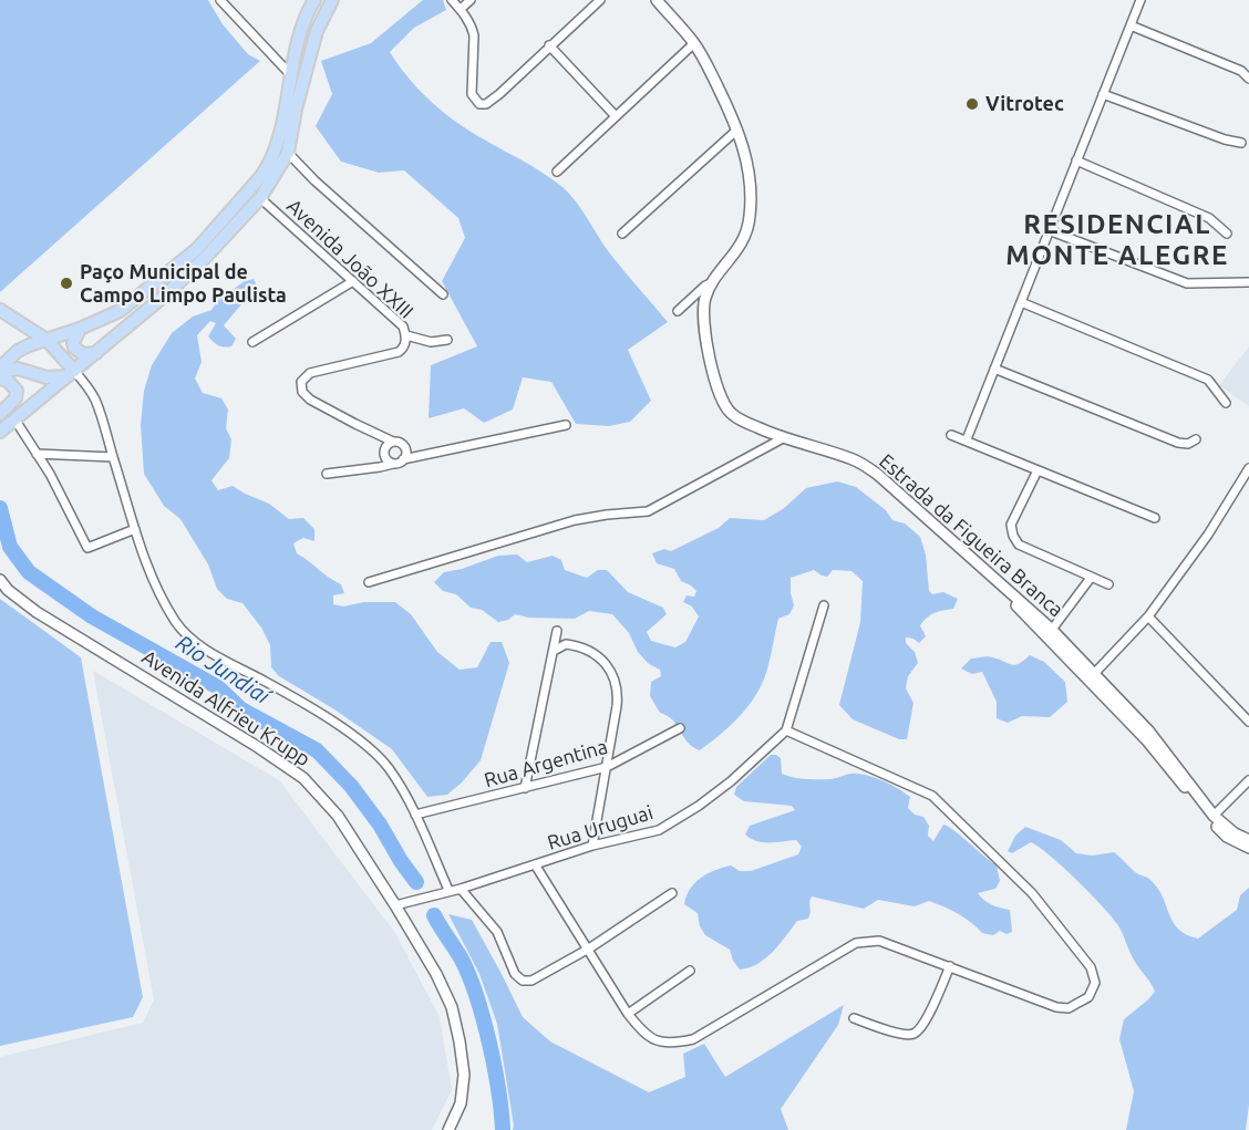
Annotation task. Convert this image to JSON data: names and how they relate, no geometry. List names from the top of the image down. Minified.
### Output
{"streets":{"main road":["Estrada da Figueira Branca","Avenida Alfrieu Krupp"],"street":["Avenida João XXIII","Rua Argentina","Rua Uruguai"]},"crossings":[["Avenida Alfrieu Krupp","Rua Uruguai"]],"districts":["RESIDENCIAL MONTE ALEGRE"],"water":["Rio Jundiaí"],"places":["Vitrotec","Paço Municipal de Campo Limpo Paulista"]}
